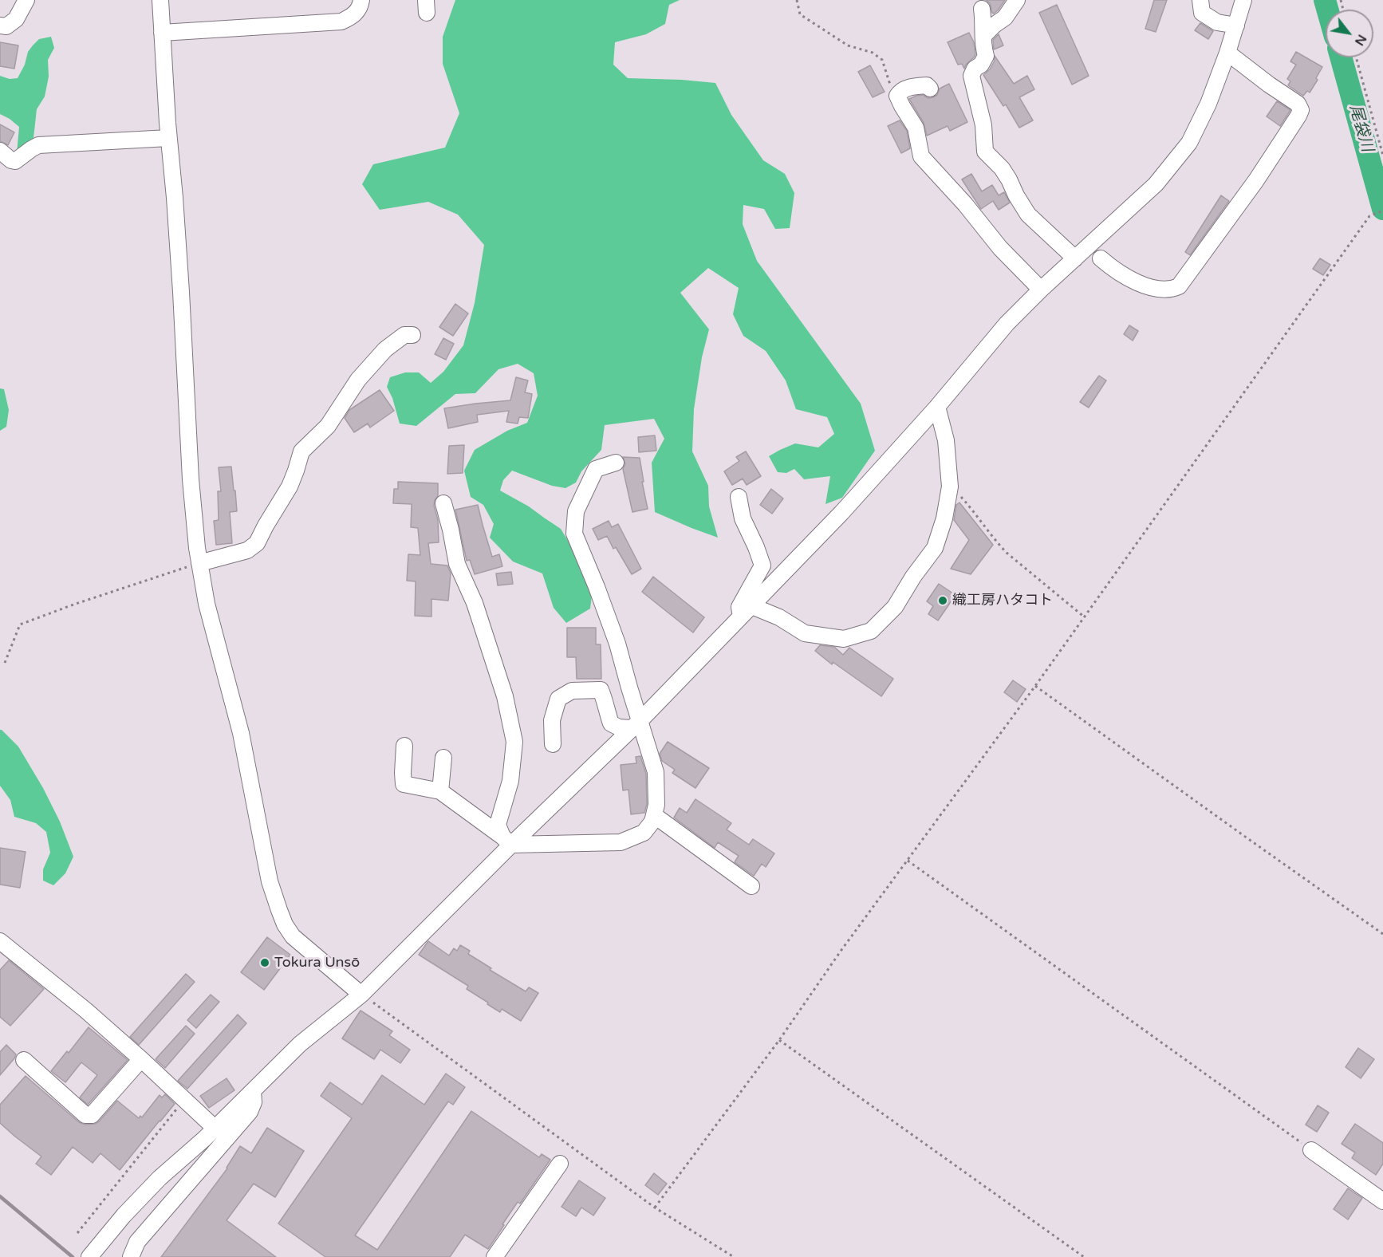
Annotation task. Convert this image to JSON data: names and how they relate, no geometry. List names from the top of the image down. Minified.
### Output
{"water":["尾袋川"],"places":["織工房ハタコト","Tokura Unsō"],"north":"bottom right"}
